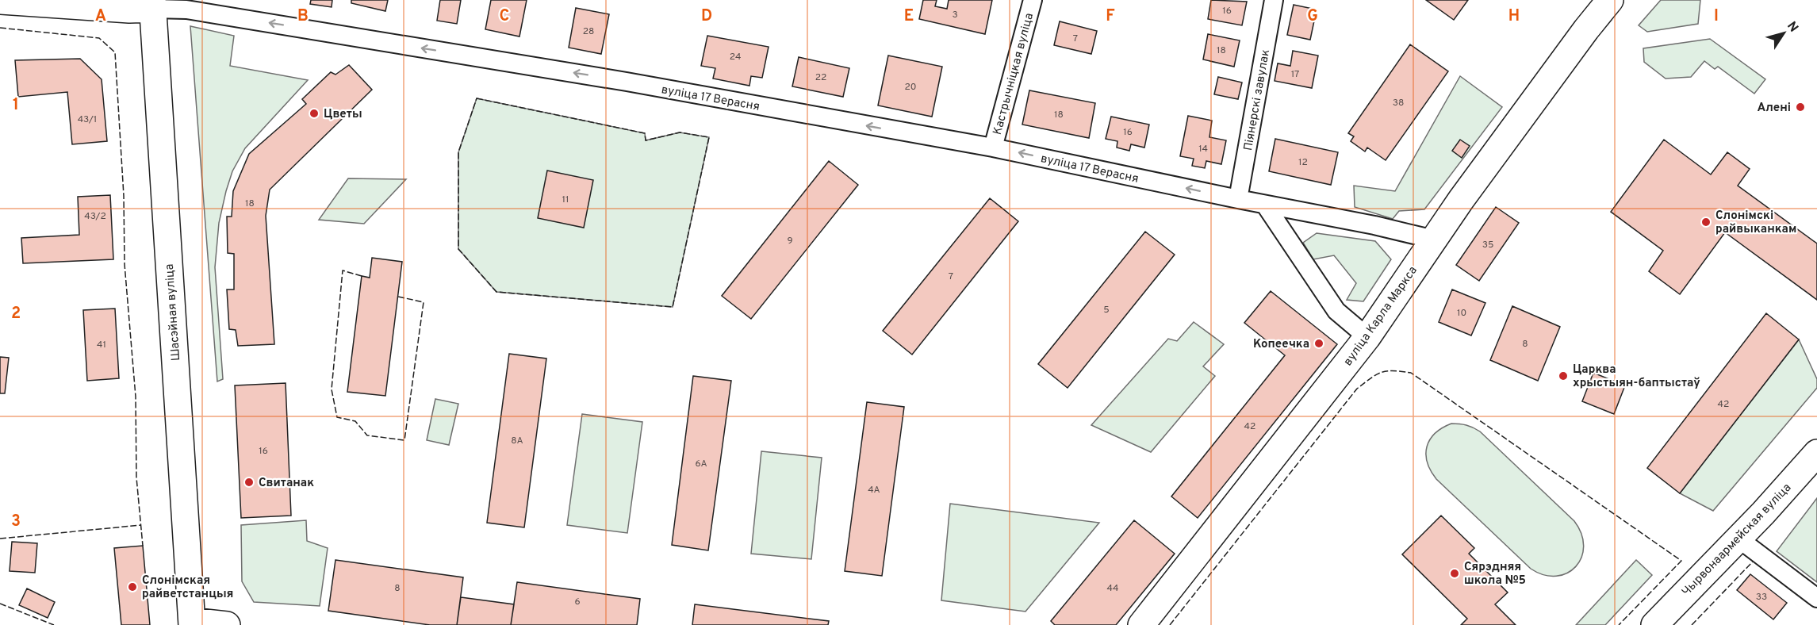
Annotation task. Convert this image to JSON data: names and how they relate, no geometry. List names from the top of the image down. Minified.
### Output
{"streets":{"main road":["Шасэйная вуліца","вуліца Карла Маркса","Чырвонаармейская вуліца"],"street":["Кастрычніцкая вуліца","вуліца 17 Верасня","Піянерскі завулак"]},"crossings":[["Кастрычніцкая вуліца","вуліца 17 Верасня"],["вуліца 17 Верасня","Піянерскі завулак"],["вуліца 17 Верасня","Шасэйная вуліца"],["вуліца 17 Верасня","вуліца Карла Маркса"]],"one_way":["вуліца 17 Верасня"],"places":["Алені","Цветы","Слонімскі райвыканкам","Копеечка","Царква хрыстыян-баптыстаў","Свитанак","Сярэдняя школа №5","Слонімская райветстанцыя"],"house_numbers":["16","3","28","7","18","24","17","22","20","38","18","43/1","16","14","12","11","18","43/2","9","35","7","5","10","8","41","42","42","8А","16","6А","4А","8","44","33","6"],"north":"top right","grid":{"columns":["A","B","C","D","E","F","G","H","I"],"rows":["1","2","3"]}}
